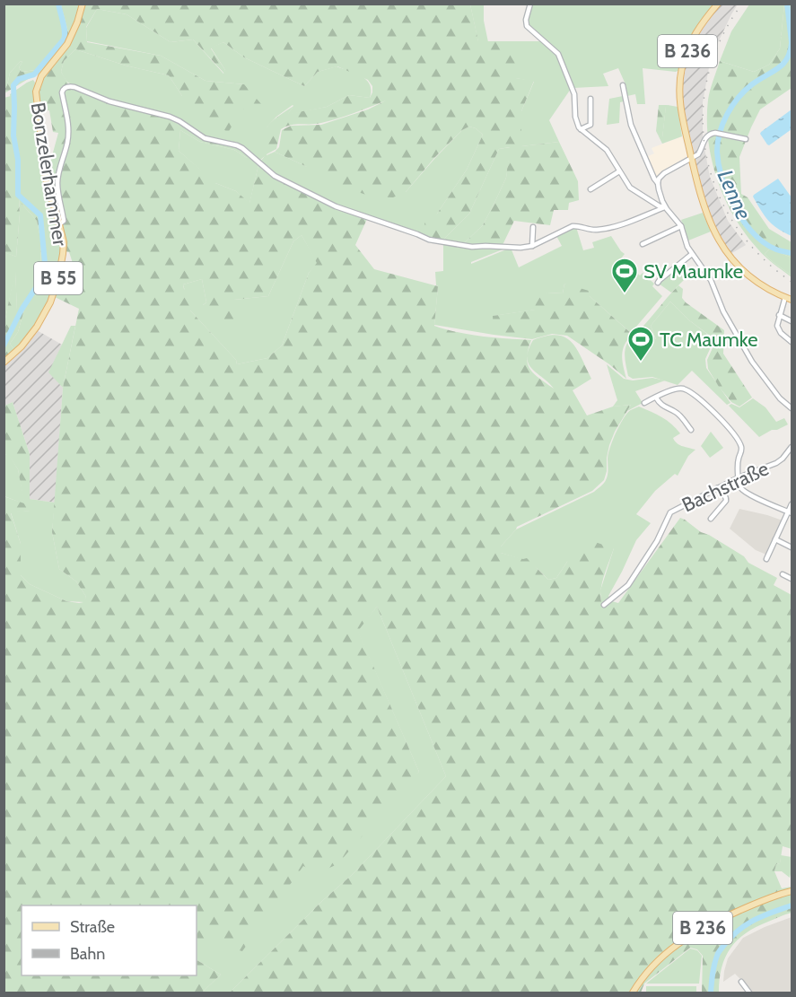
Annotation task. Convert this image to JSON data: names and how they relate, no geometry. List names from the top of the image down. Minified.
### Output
{"streets":{"main road":["B 236","Bonzelerhammer","B 55"],"street":["Bachstraße"]},"water":["Lenne"],"places":{"sports":["SV Maumke","TC Maumke"]},"legend":["Straße","Bahn"]}
